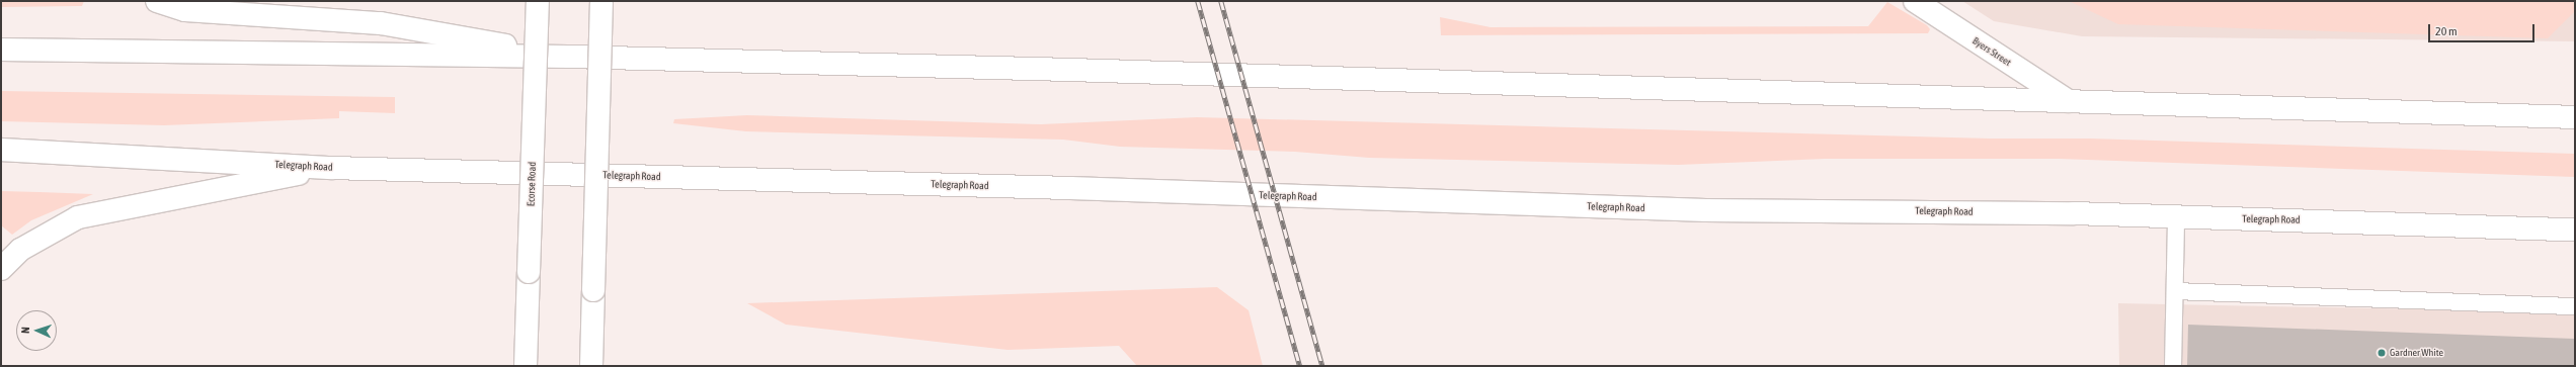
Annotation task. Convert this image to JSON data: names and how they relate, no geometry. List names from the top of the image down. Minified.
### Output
{"streets":{"main road":["Byers Street","Telegraph Road","Ecorse Road"]},"places":["Gardner White"],"scale_bar":"20 m","north":"left"}
